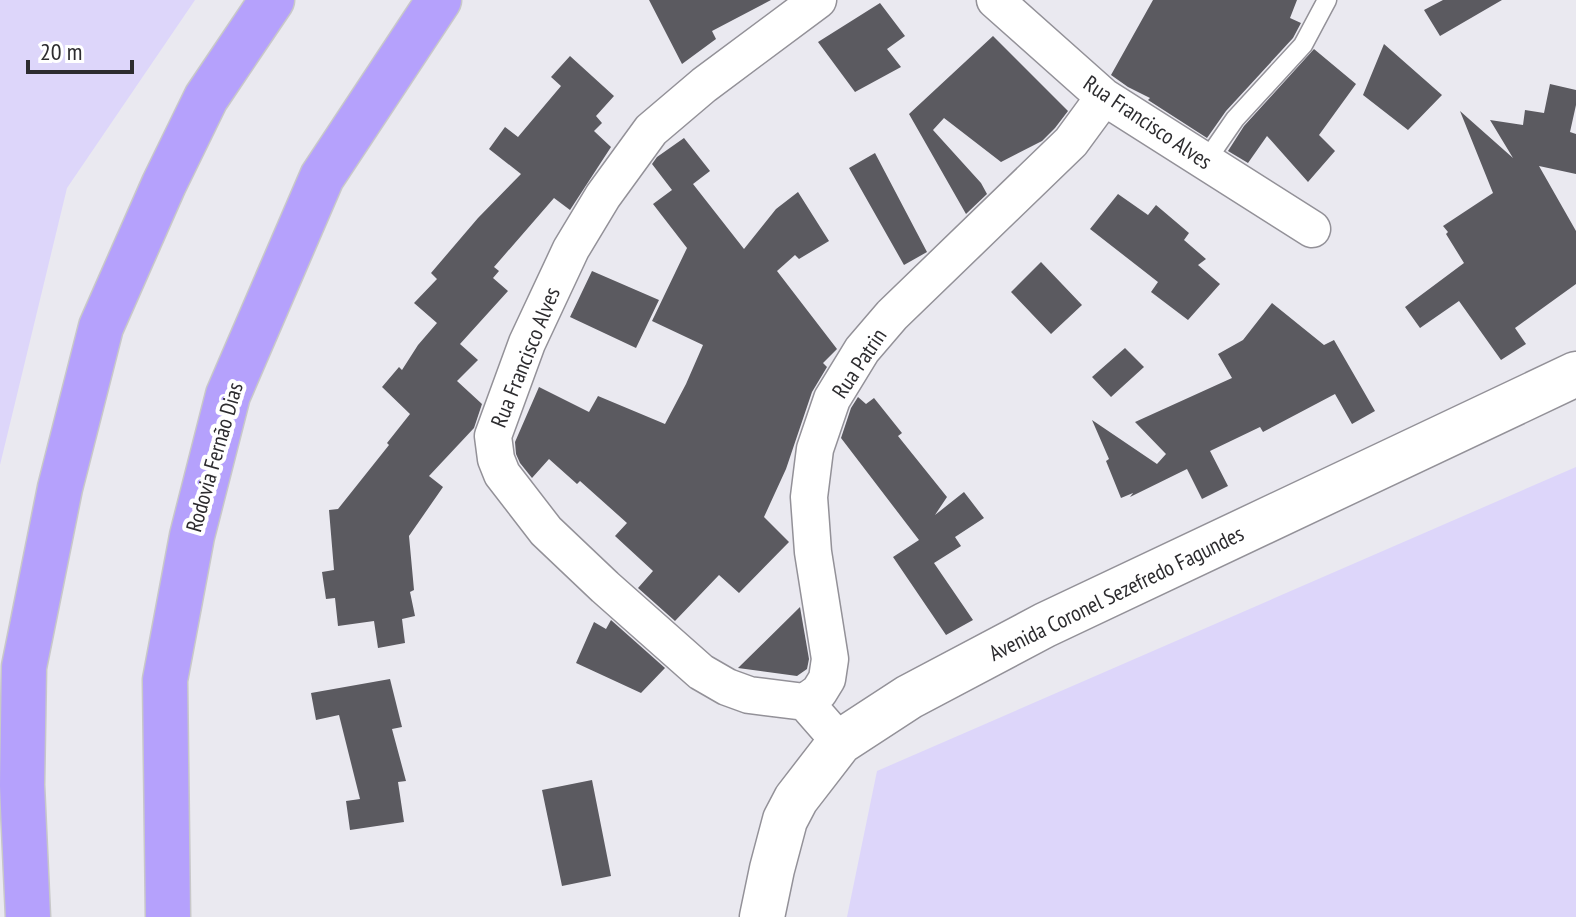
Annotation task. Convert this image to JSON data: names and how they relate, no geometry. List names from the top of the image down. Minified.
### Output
{"streets":{"highway":["Rodovia Fernão Dias"],"main road":["Avenida Coronel Sezefredo Fagundes"],"street":["Rua Francisco Alves","Rua Patrin"]},"crossings":[["Rua Francisco Alves","Rua Patrin"]],"scale_bar":"20 m"}
